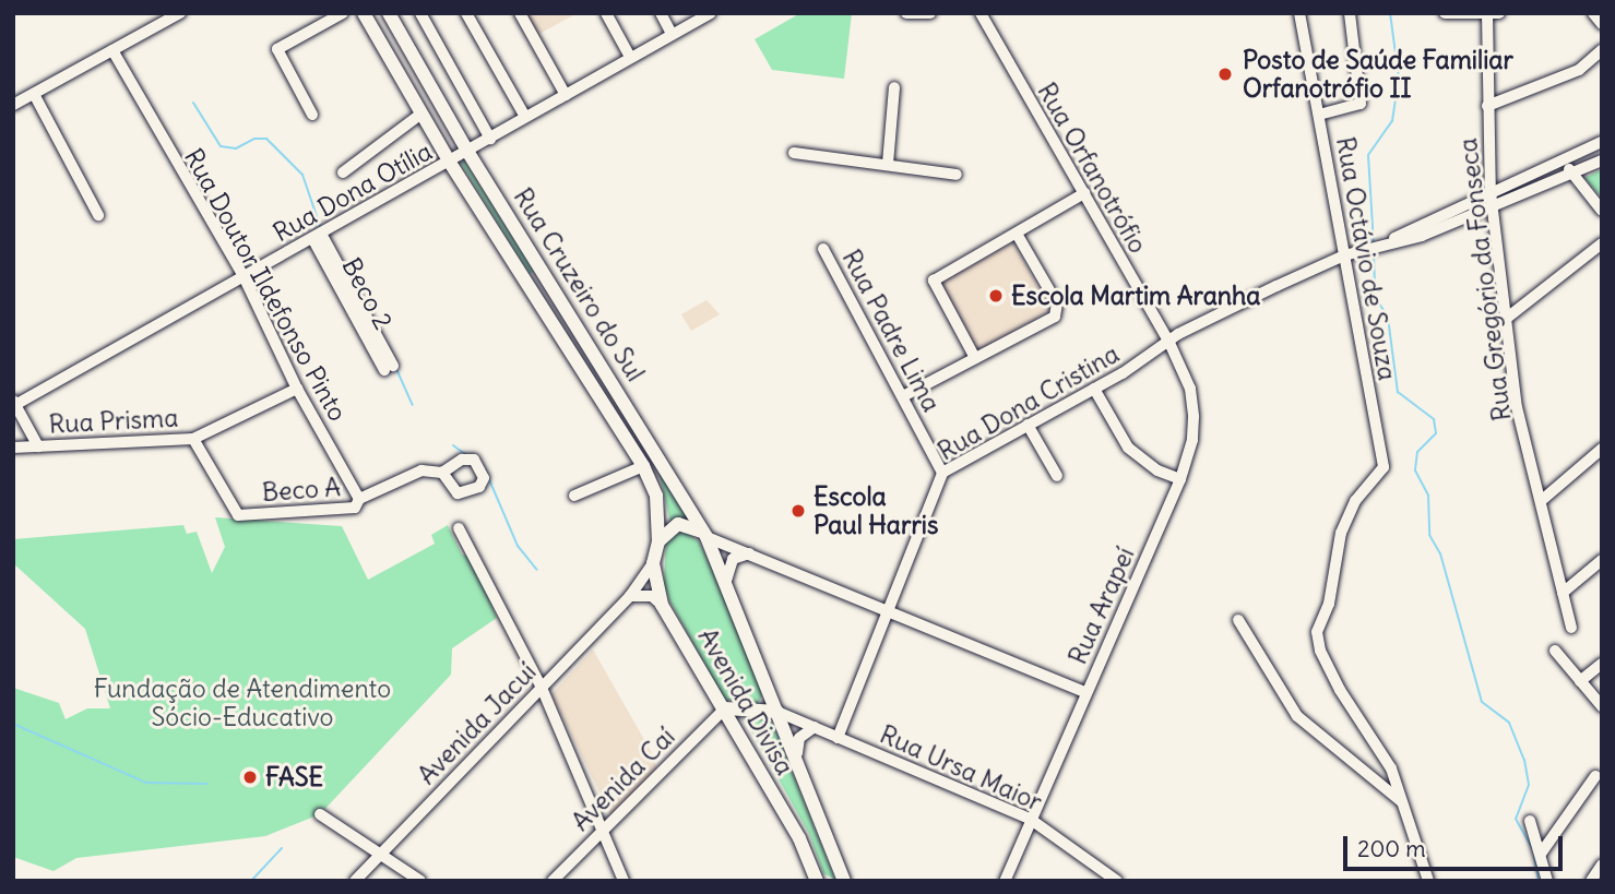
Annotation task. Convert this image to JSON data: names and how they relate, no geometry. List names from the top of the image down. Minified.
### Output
{"streets":{"main road":["Rua Cruzeiro do Sul","Avenida Divisa"],"street":["Rua Orfanotrófio","Rua Dona Otília","Rua Octávio de Souza","Rua Gregório da Fonseca","Rua Doutor Ildefonso Pinto","Beco 2","Rua Padre Lima","Rua Dona Cristina","Rua Prisma","Beco A","Rua Arapeí","Avenida Jacuí","Rua Ursa Maior","Avenida Caí"]},"crossings":[["Rua Orfanotrófio","Rua Dona Cristina"],["Rua Orfanotrófio","Rua Arapeí"],["Rua Dona Otília","Rua Doutor Ildefonso Pinto"],["Rua Dona Otília","Rua Cruzeiro do Sul"],["Rua Dona Otília","Beco 2"],["Rua Octávio de Souza","Rua Dona Cristina"],["Rua Doutor Ildefonso Pinto","Rua Prisma"],["Rua Doutor Ildefonso Pinto","Beco A"],["Rua Cruzeiro do Sul","Avenida Divisa"],["Rua Padre Lima","Rua Dona Cristina"],["Rua Dona Cristina","Rua Arapeí"],["Rua Dona Cristina","Rua Ursa Maior"],["Rua Prisma","Beco A"],["Rua Arapeí","Rua Ursa Maior"],["Avenida Divisa","Avenida Jacuí"],["Avenida Divisa","Rua Ursa Maior"],["Avenida Divisa","Avenida Caí"]],"parks":["Fundação de Atendimento Sócio-Educativo"],"places":["Posto de Saúde Familiar Orfanotrófio II","Escola Martim Aranha","Escola Paul Harris","FASE"],"scale_bar":"200 m"}
